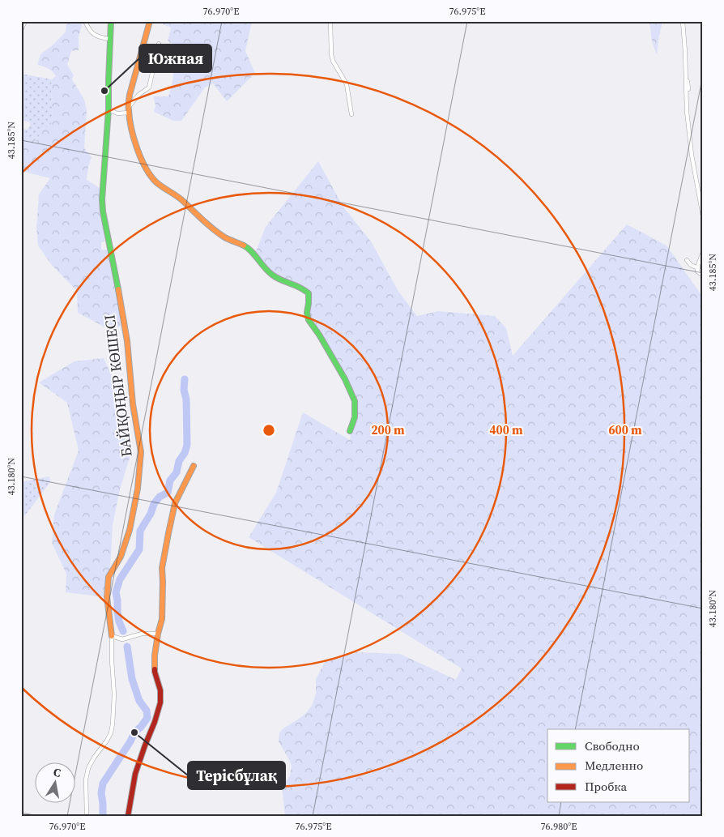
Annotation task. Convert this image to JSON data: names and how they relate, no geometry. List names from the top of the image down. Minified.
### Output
{"streets":{"street":["БАЙҚОҢЫР КӨШЕСІ"]},"places":["Южная","Терісбұлақ"],"legend":["Свободно","Медленно","Пробка"],"north":"top","coordinates":["76.970°E","76.975°E","43.185°N","43.180°N","76.980°E"],"rings":["200 m","400 m","600 m"]}
